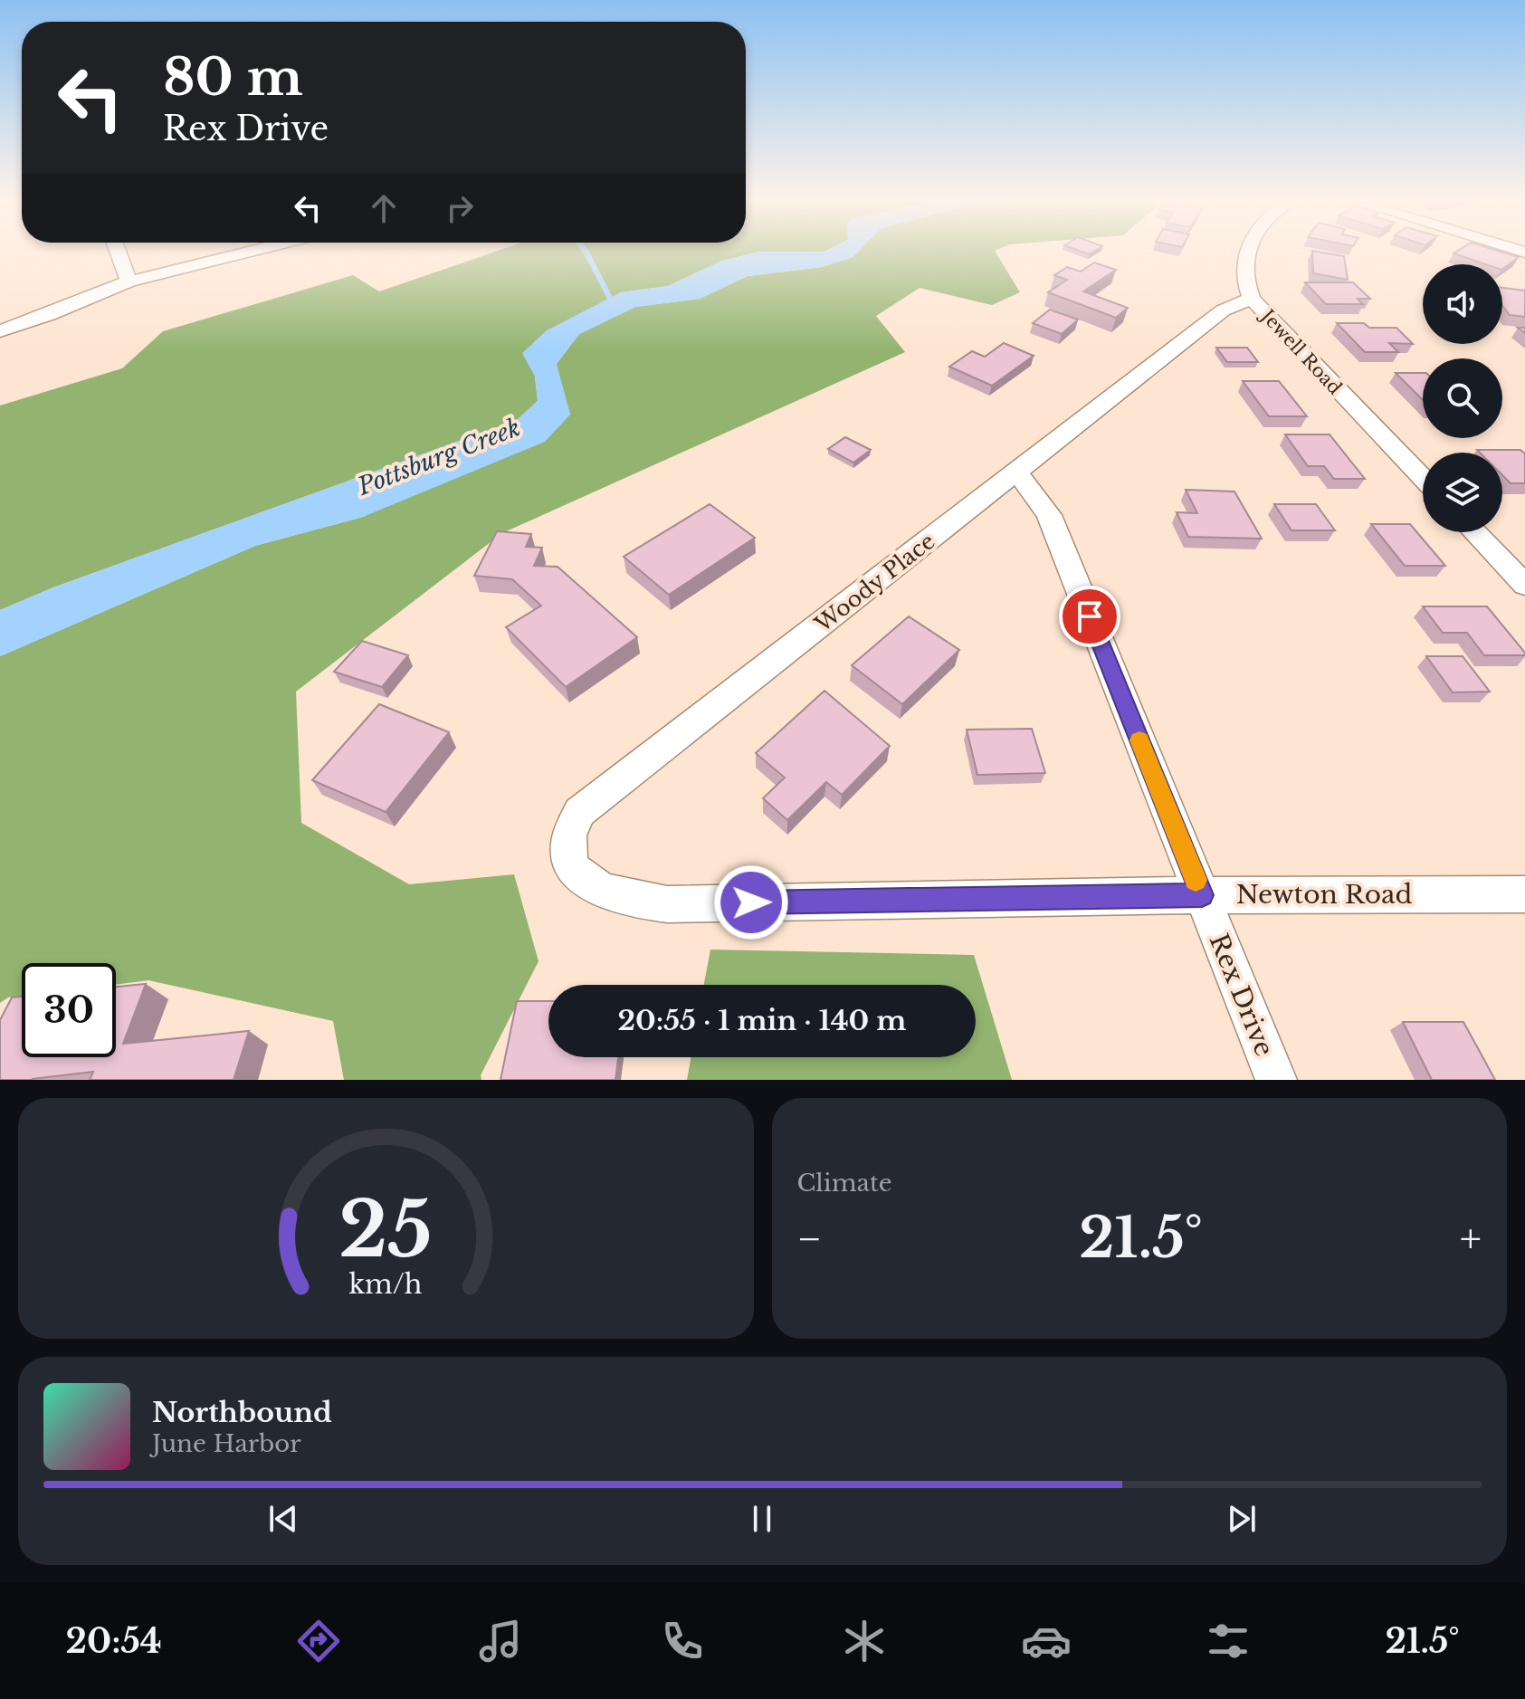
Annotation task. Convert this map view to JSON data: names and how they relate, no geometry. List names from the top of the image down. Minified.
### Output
{"streets":{"street":["Jewell Road","Woody Place","Newton Road","Rex Drive"]},"crossings":[["Jewell Road","Woody Place"],["Woody Place","Newton Road"],["Woody Place","Rex Drive"],["Newton Road","Rex Drive"]],"water":["Pottsburg Creek"],"page":{"turn":["80 m","Rex Drive"],"limit":"30","trip":"20:55 · 1 min · 140 m","tile":"Climate","heat":["−","21.5°","+"],"song":["Northbound","June Harbor"],"tabs":["20:54","21.5°"],"gauge":["25","km/h"]}}
